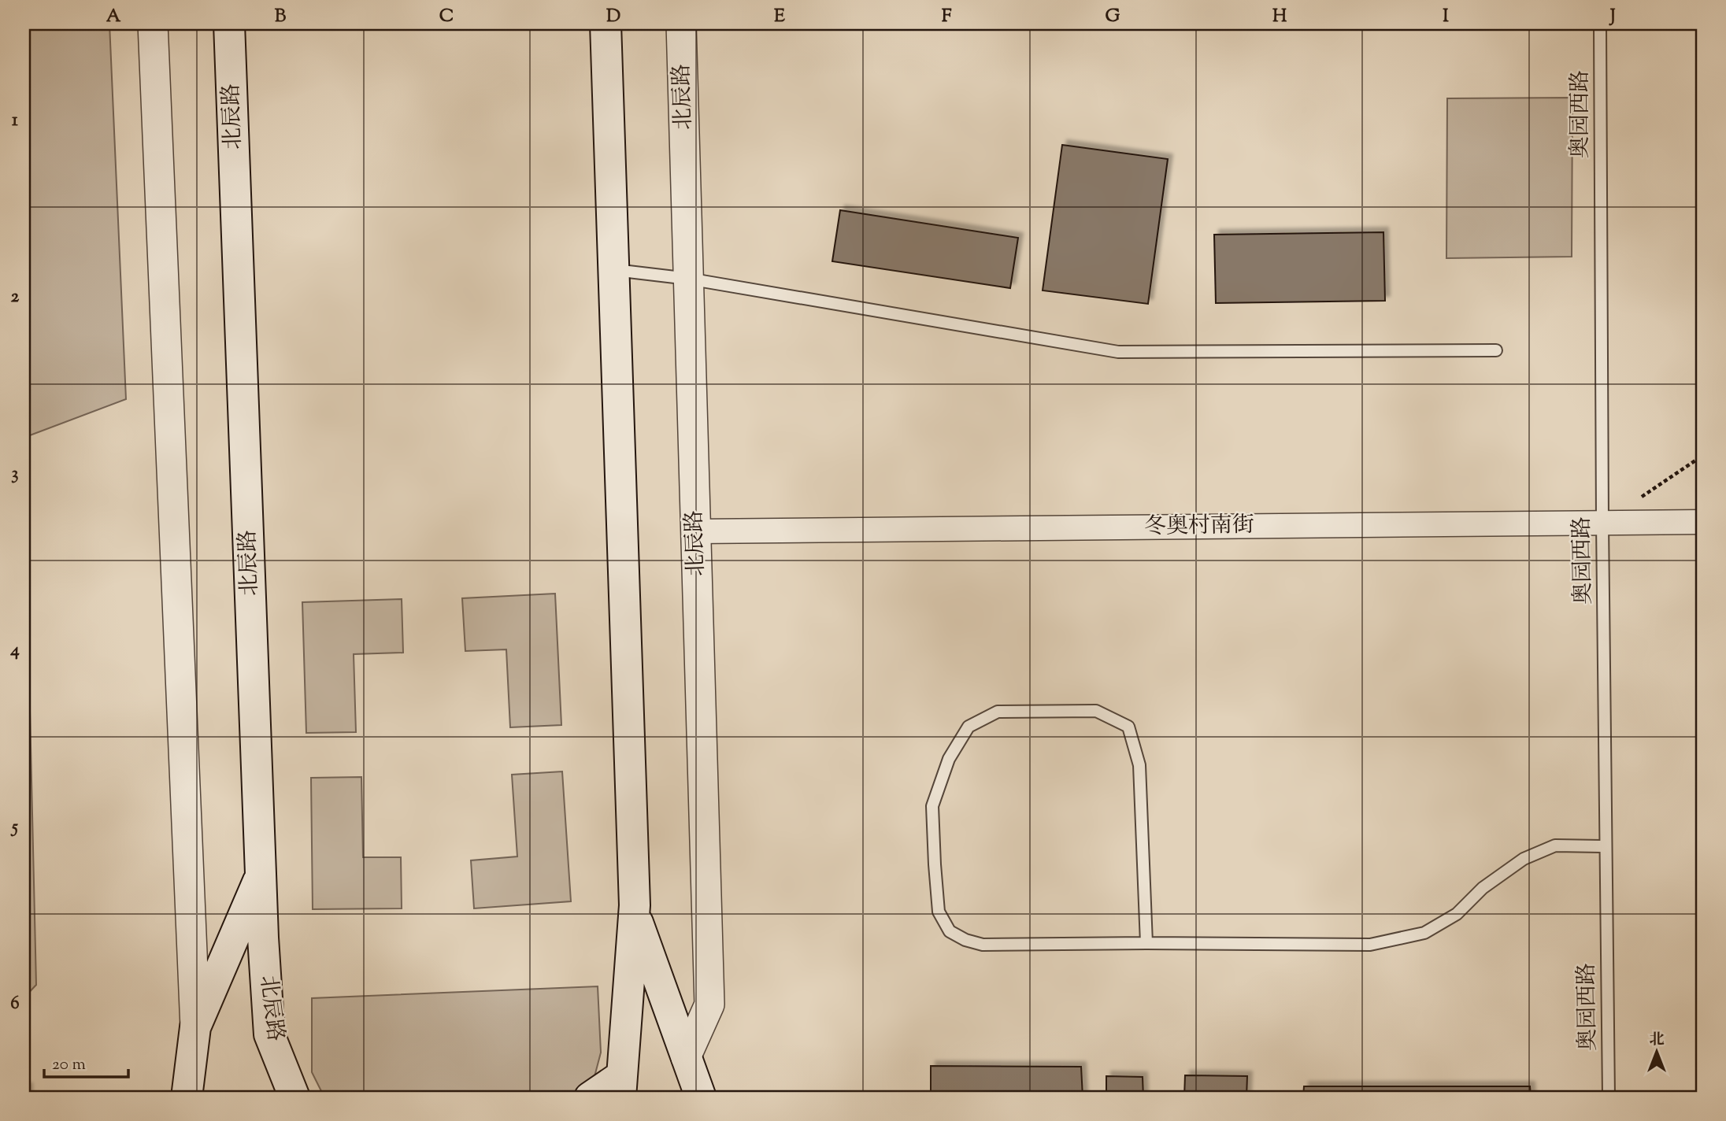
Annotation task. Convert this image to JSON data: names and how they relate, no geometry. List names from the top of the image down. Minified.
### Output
{"streets":{"main road":["北辰路"],"street":["冬奥村南街"],"lane":["奥园西路"]},"crossings":[["北辰路","冬奥村南街"],["奥园西路","冬奥村南街"]],"scale_bar":"20 m","north":"top","grid":{"columns":["A","B","C","D","E","F","G","H","I","J"],"rows":["1","2","3","4","5","6"]}}
